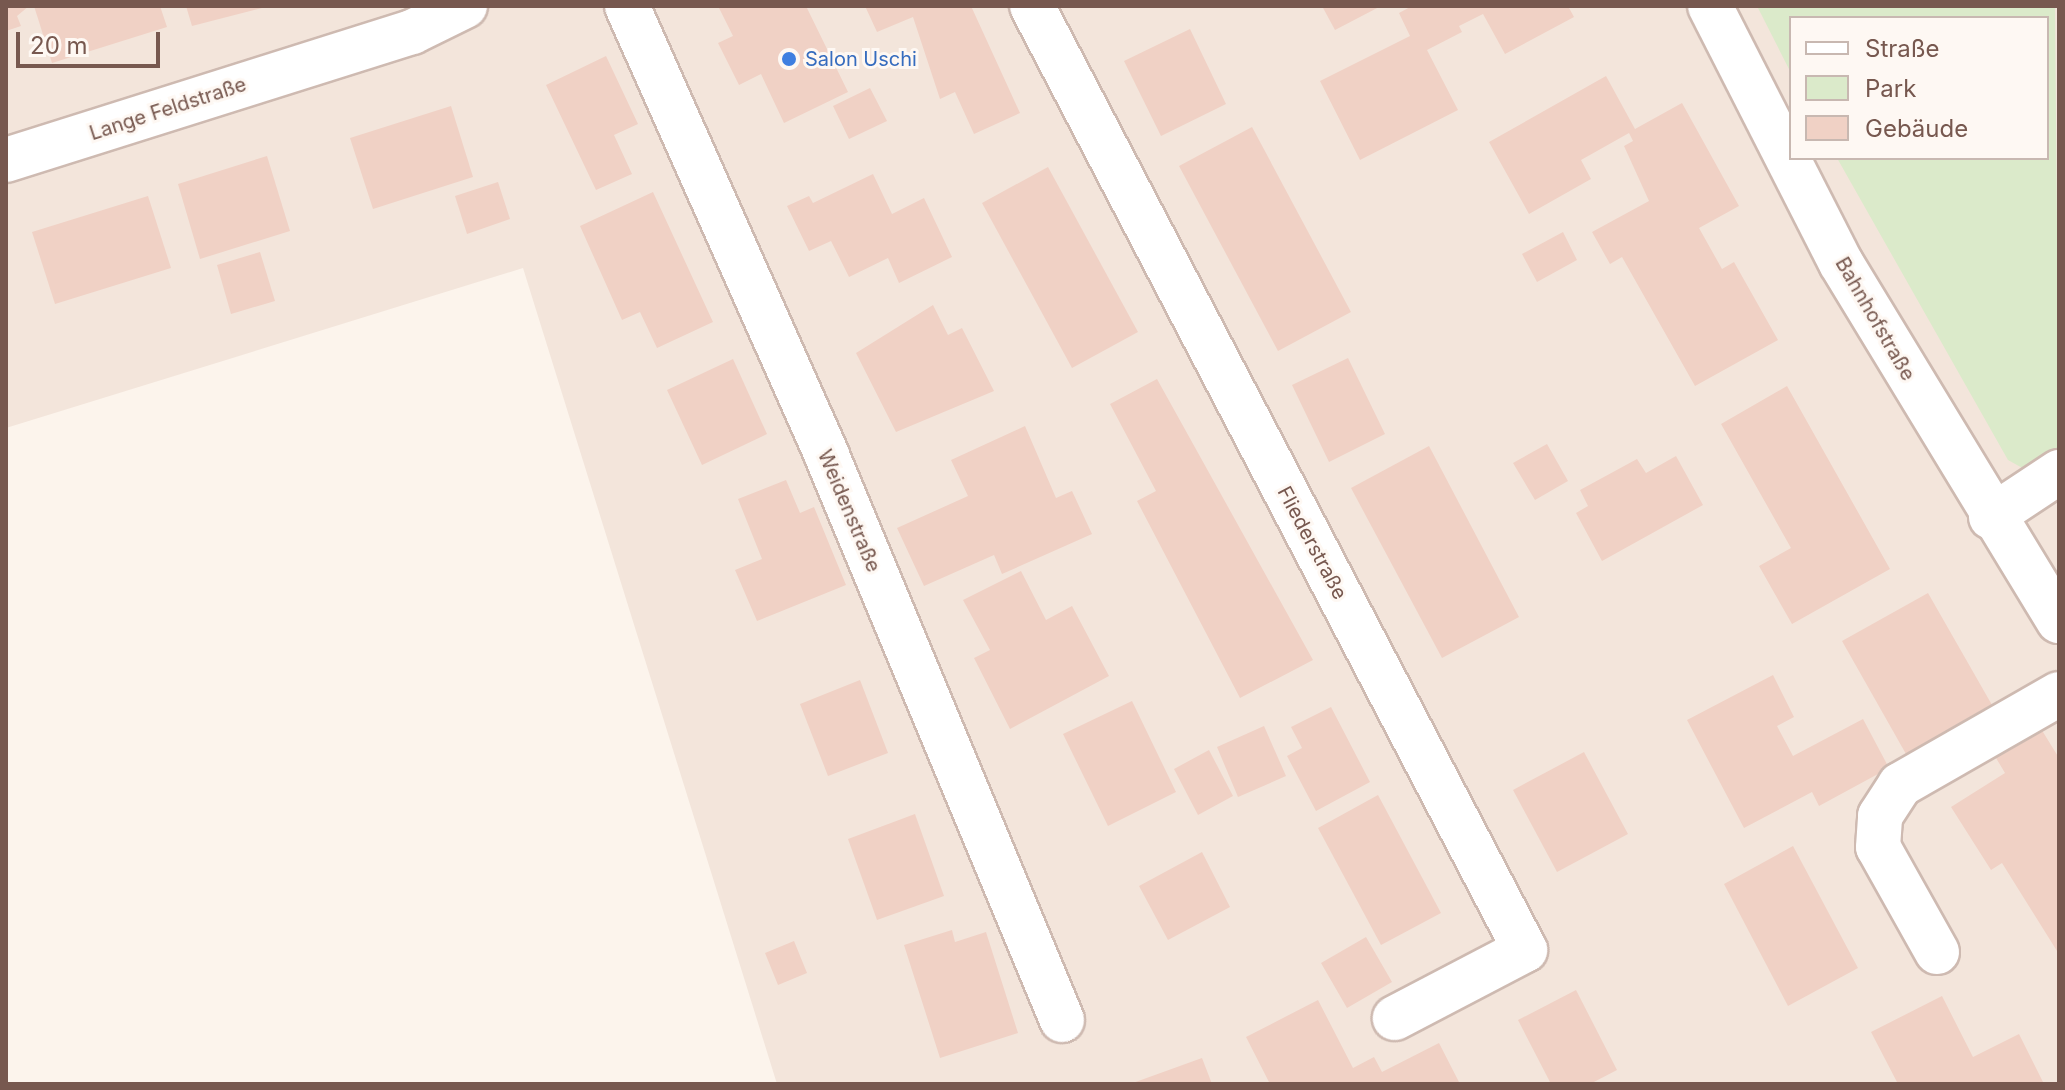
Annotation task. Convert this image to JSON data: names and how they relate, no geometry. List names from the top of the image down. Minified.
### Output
{"streets":{"street":["Lange Feldstraße","Bahnhofstraße","Weidenstraße","Fliederstraße"]},"places":["Salon Uschi"],"legend":["Straße","Park","Gebäude"],"scale_bar":"20 m"}
